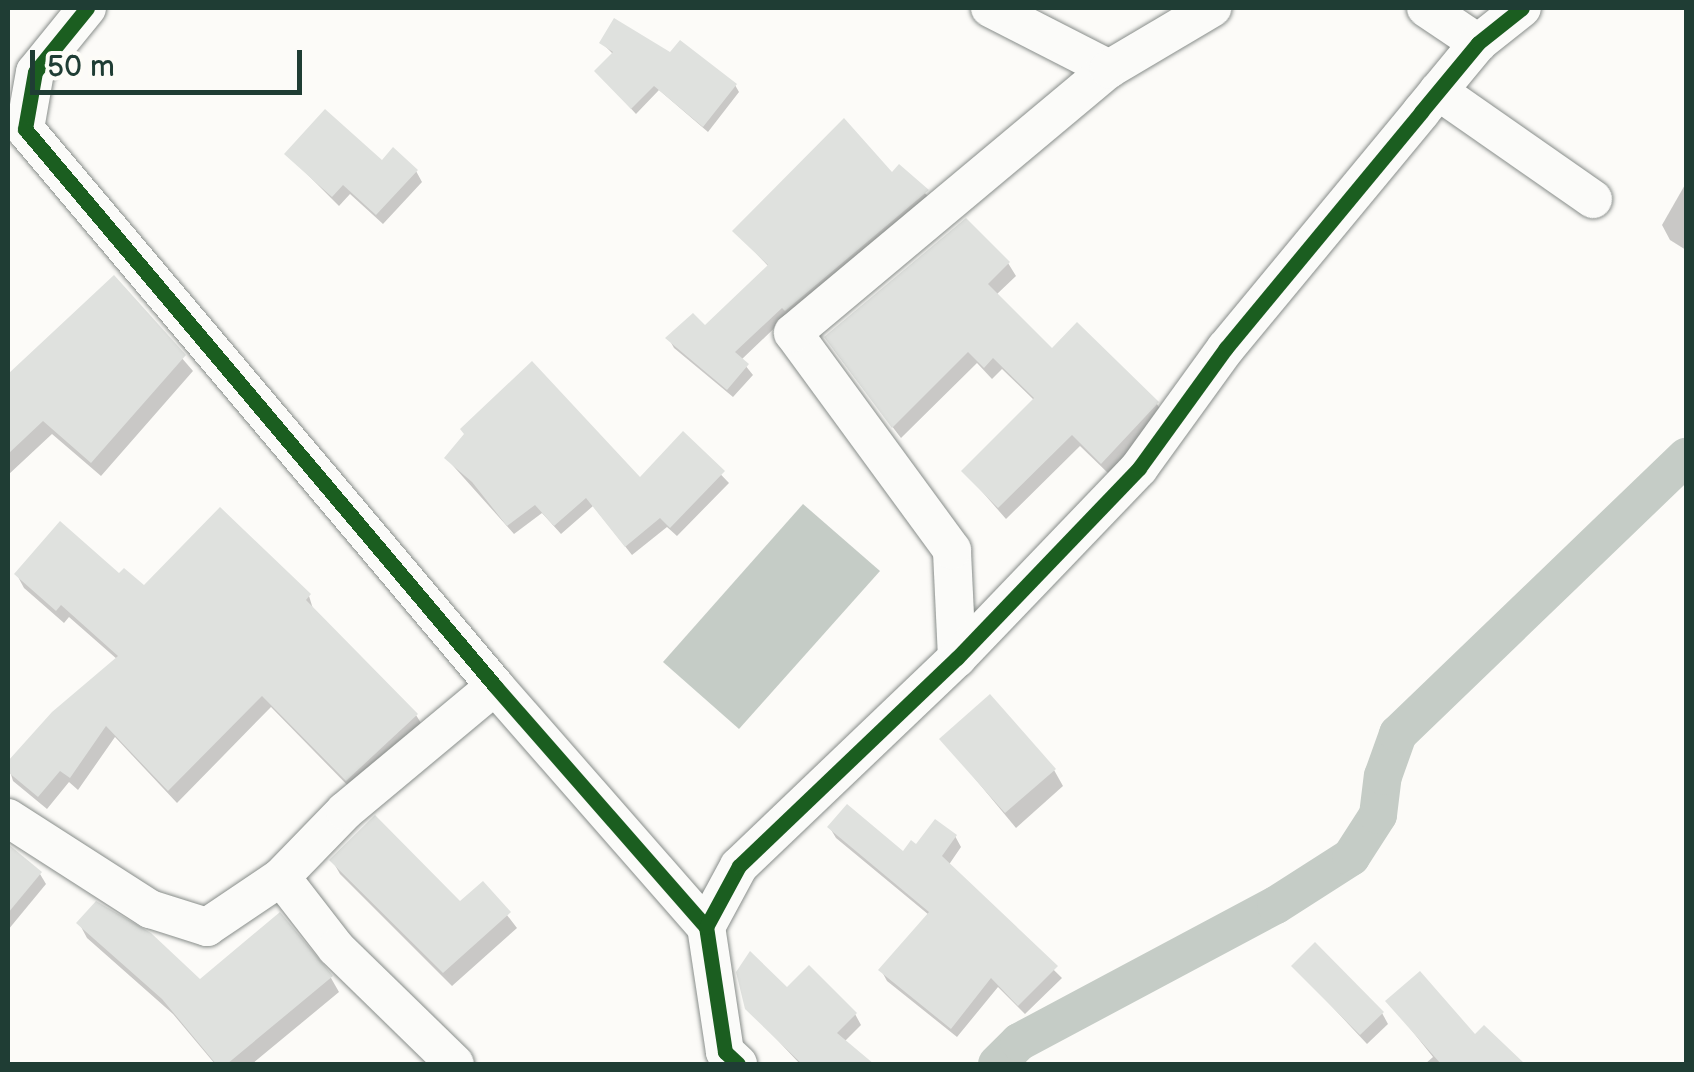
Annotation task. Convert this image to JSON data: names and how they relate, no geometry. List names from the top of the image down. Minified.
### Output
{"scale_bar":"50 m"}
